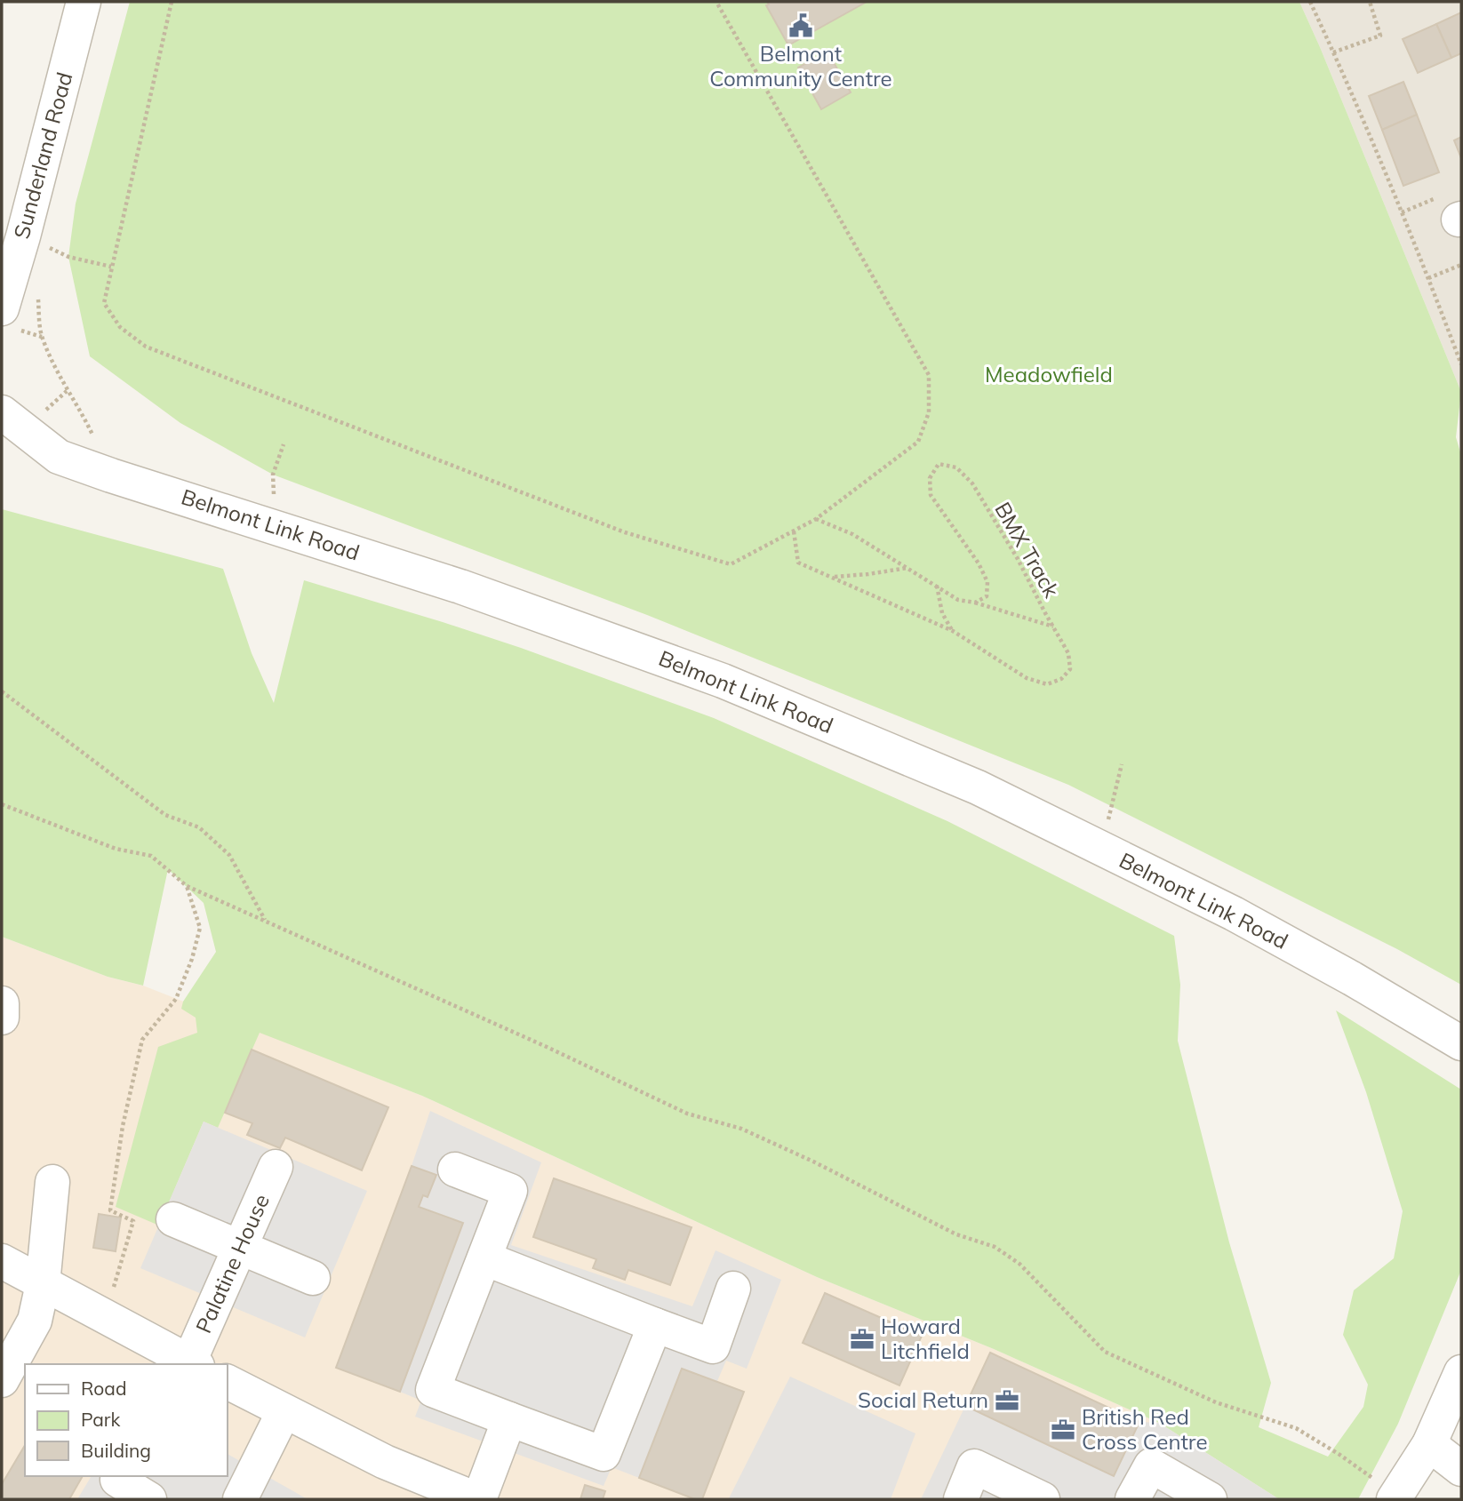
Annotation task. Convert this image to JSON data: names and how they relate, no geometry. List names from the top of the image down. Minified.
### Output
{"streets":{"street":["Sunderland Road","Belmont Link Road","Palatine House"],"path":["BMX Track"]},"parks":["Meadowfield"],"places":{"public building":["Belmont Community Centre"],"office":["Howard Litchfield","Social Return","British Red Cross Centre"]},"legend":["Road","Park","Building"]}
